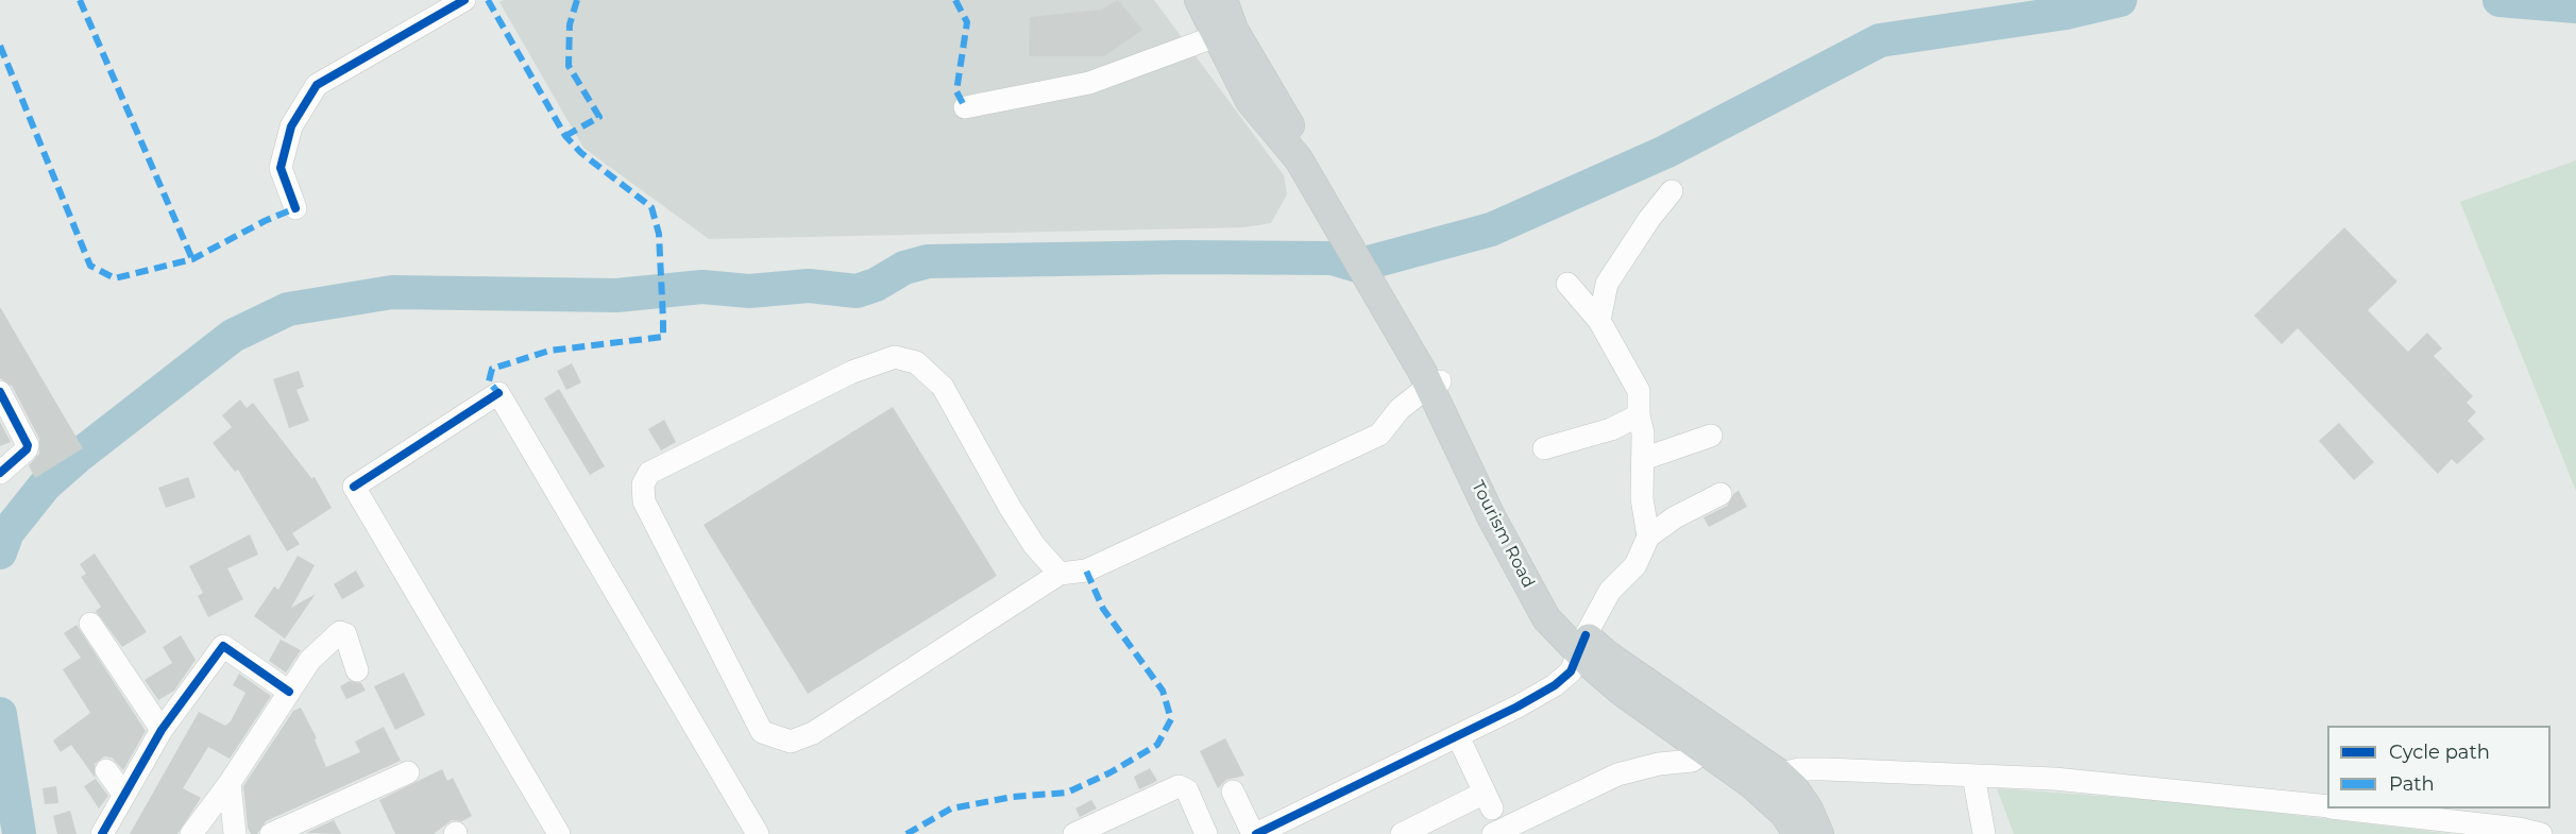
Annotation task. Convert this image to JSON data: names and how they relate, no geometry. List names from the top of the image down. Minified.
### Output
{"streets":{"main road":["Tourism Road"]},"legend":["Cycle path","Path"]}
